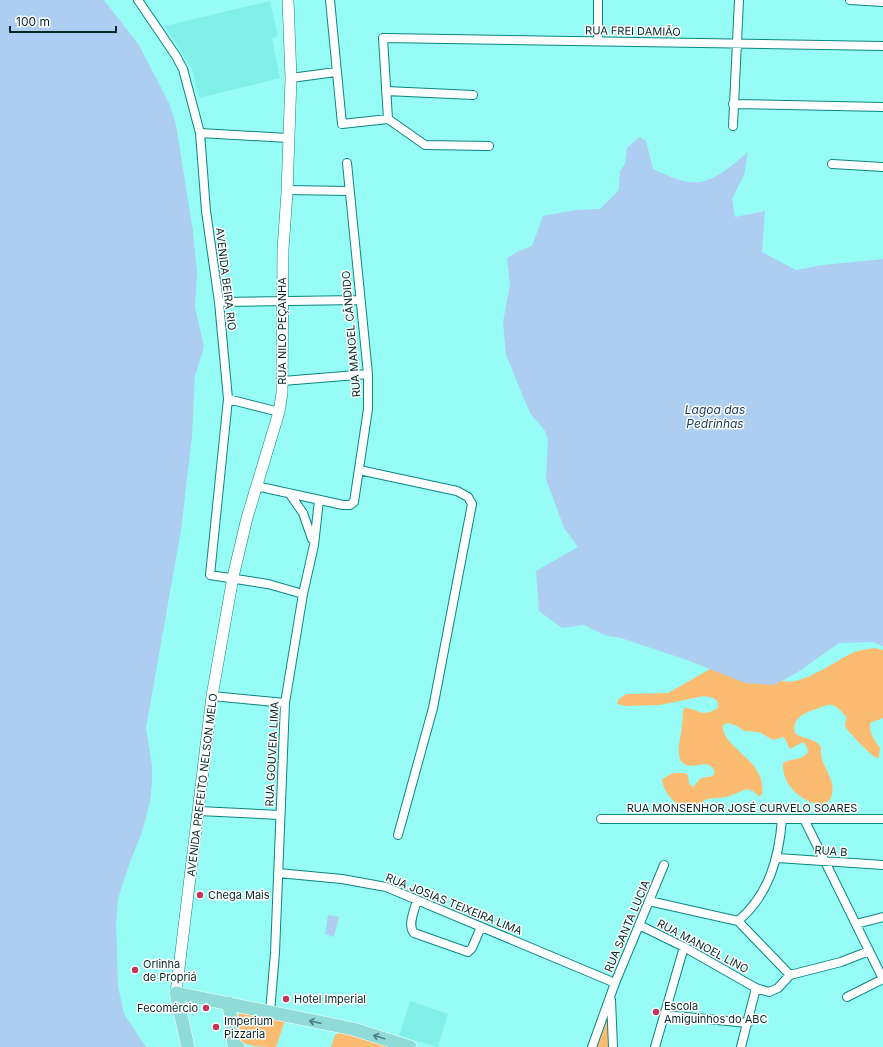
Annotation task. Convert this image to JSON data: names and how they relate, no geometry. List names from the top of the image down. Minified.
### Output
{"streets":{"main road":["RUA NILO PEÇANHA","AVENIDA PREFEITO NELSON MELO"],"street":["RUA FREI DAMIÃO","AVENIDA BEIRA RIO","RUA MANOEL CÂNDIDO","RUA GOUVEIA LIMA","RUA MONSENHOR JOSÉ CURVELO SOARES","RUA B","RUA JOSIAS TEIXEIRA LIMA","RUA SANTA LUCIA","RUA MANOEL LINO"]},"crossings":[["AVENIDA BEIRA RIO","RUA NILO PEÇANHA"],["AVENIDA BEIRA RIO","AVENIDA PREFEITO NELSON MELO"],["RUA NILO PEÇANHA","AVENIDA PREFEITO NELSON MELO"],["RUA MANOEL CÂNDIDO","RUA GOUVEIA LIMA"],["RUA GOUVEIA LIMA","RUA JOSIAS TEIXEIRA LIMA"],["RUA JOSIAS TEIXEIRA LIMA","RUA SANTA LUCIA"],["RUA SANTA LUCIA","RUA MANOEL LINO"]],"water":["Lagoa das Pedrinhas"],"places":["Chega Mais","Orlinha de Propriá","Hotel Imperial","Fecomércio","Escola Amiguinhos do ABC","Imperium Pizzaria"],"scale_bar":"100 m"}
